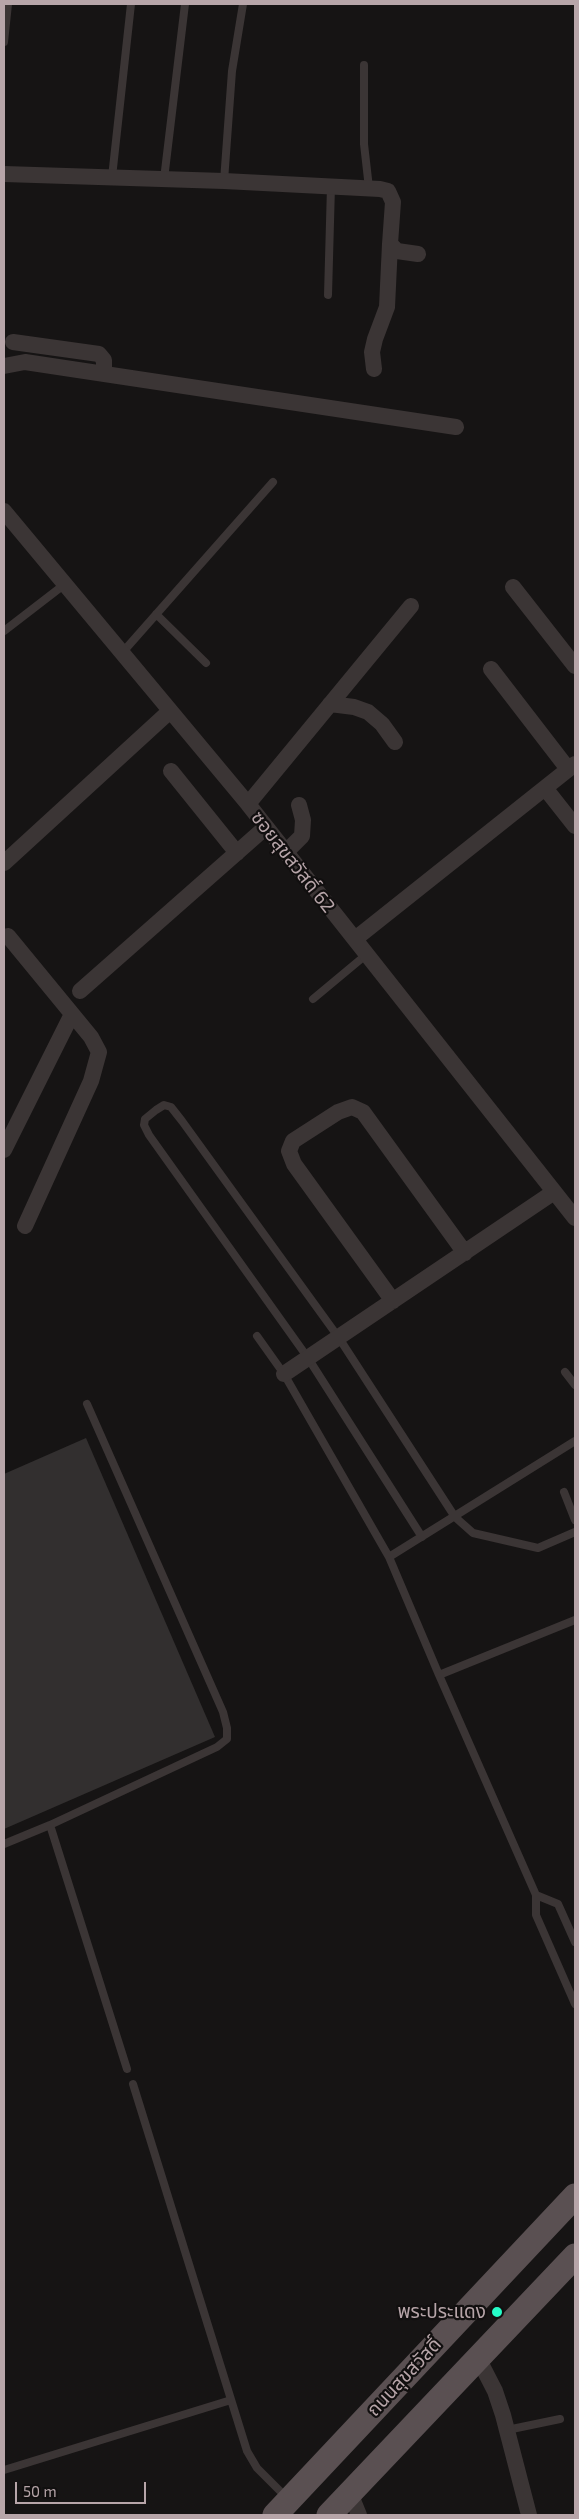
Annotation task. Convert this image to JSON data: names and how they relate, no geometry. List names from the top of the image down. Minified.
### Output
{"streets":{"main road":["ถนนสุขสวัสดิ์"],"street":["ซอยสุขสวัสดิ์ 62"]},"places":["พระประแดง"],"scale_bar":"50 m"}
